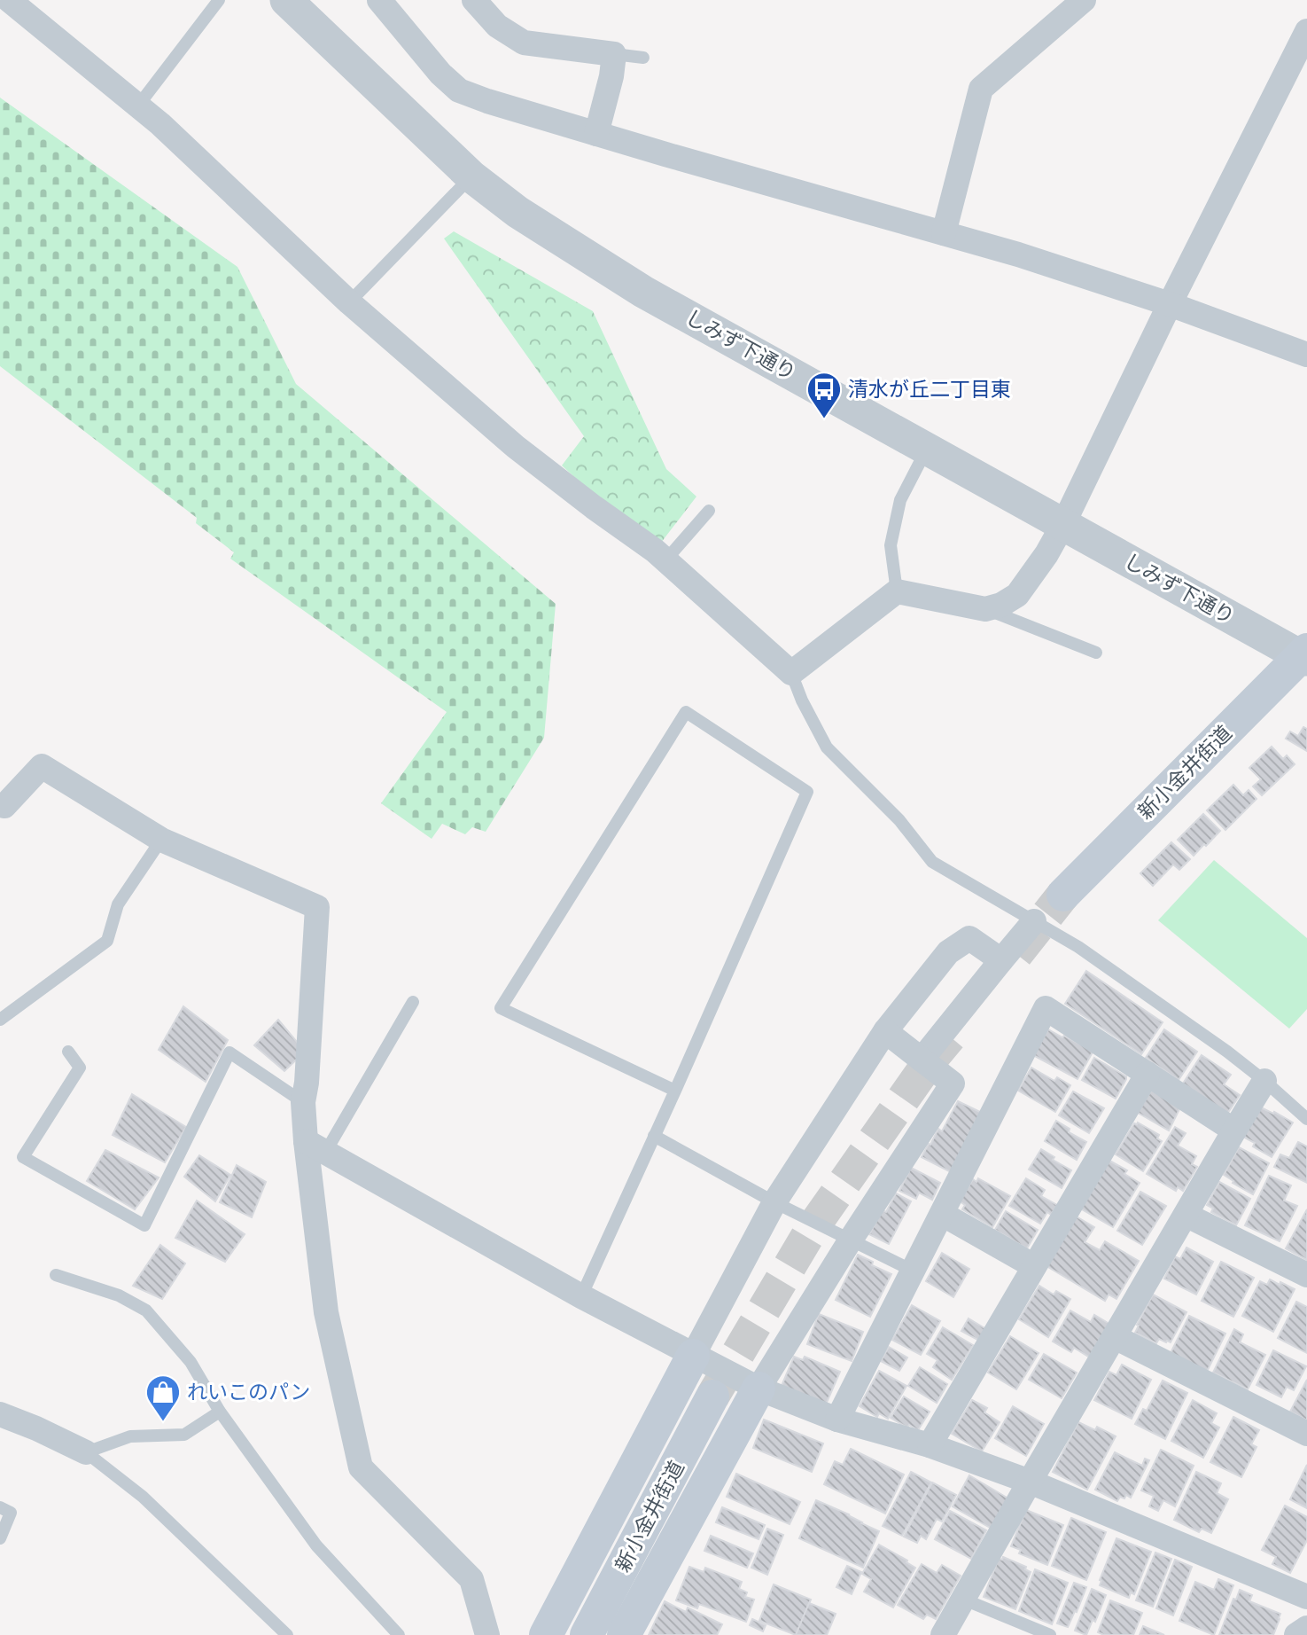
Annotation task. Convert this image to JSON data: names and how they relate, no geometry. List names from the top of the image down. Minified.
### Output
{"streets":{"main road":["新小金井街道"],"street":["しみず下通り"]},"crossings":[["しみず下通り","新小金井街道"]],"places":{"bus stop":["清水が丘二丁目東"],"shop":["れいこのパン"]}}
